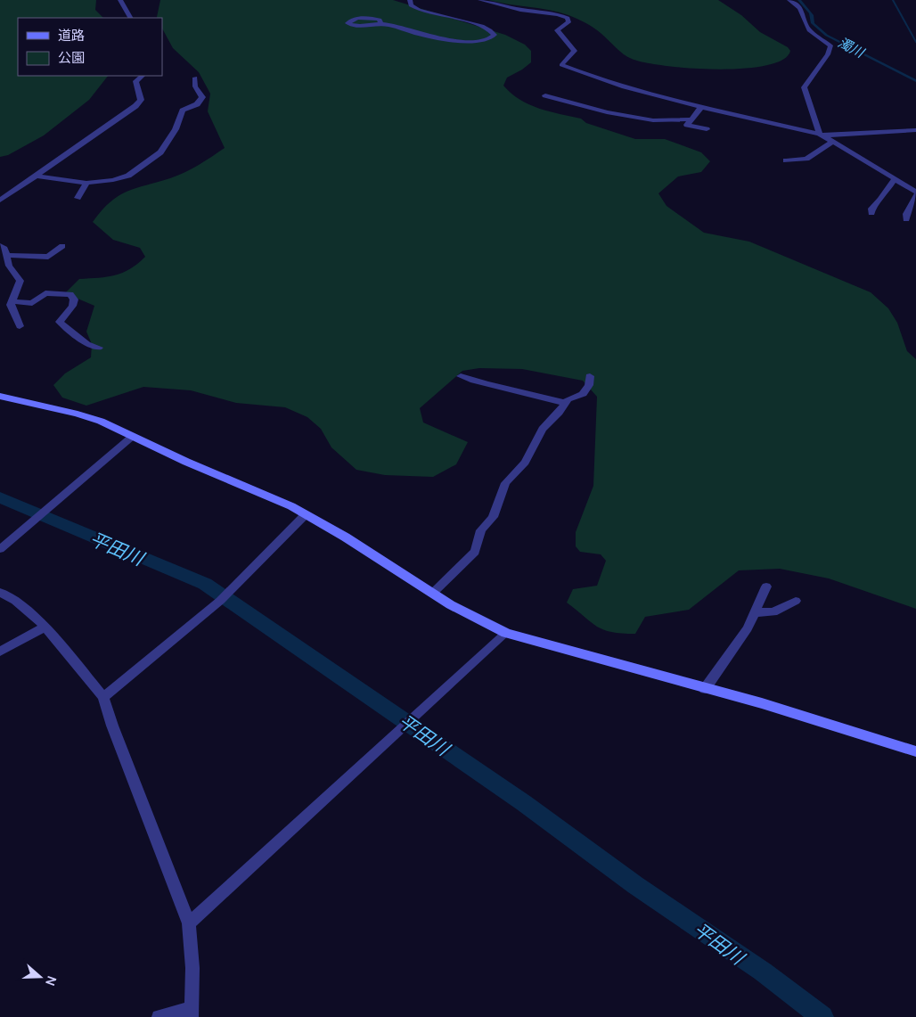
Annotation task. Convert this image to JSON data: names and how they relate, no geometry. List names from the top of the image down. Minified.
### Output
{"water":["濁川","平田川"],"legend":["道路","公園"],"north":"right"}
